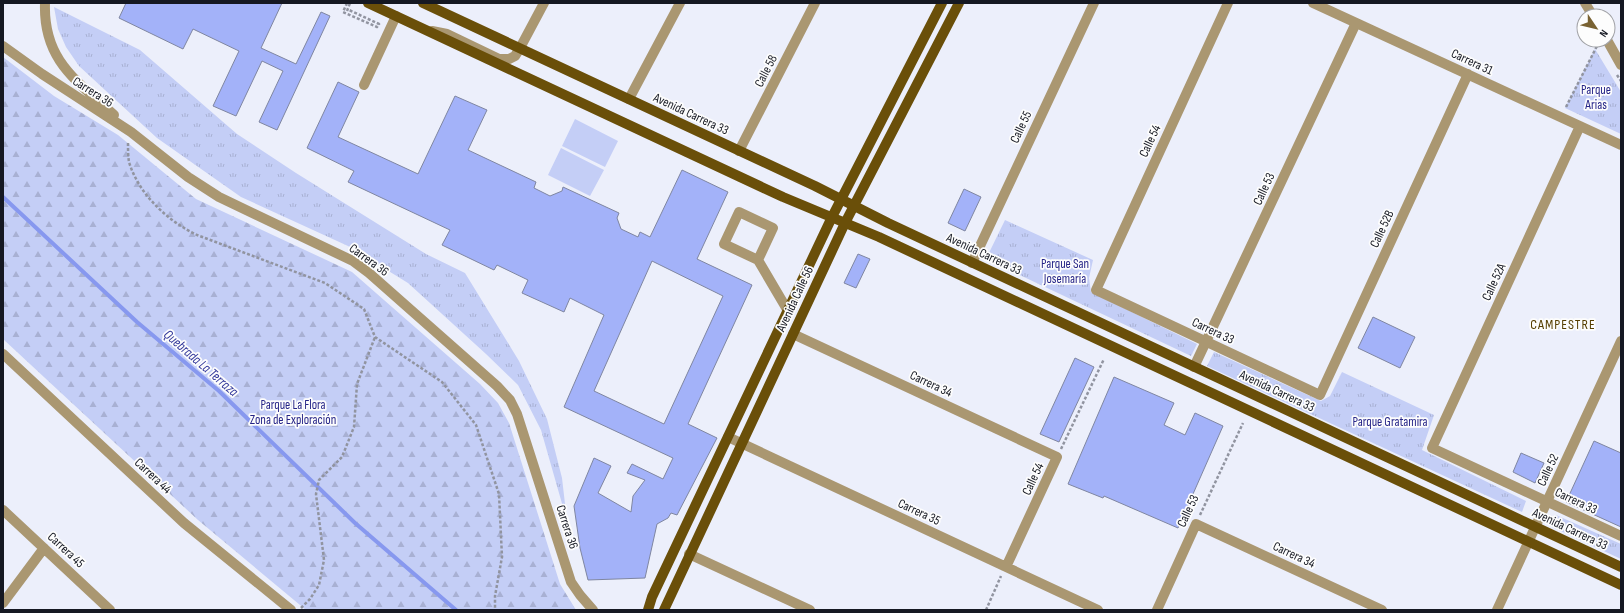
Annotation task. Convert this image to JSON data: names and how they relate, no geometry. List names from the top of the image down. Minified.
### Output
{"streets":{"main road":["Avenida Carrera 33","Avenida Calle 56"],"street":["Carrera 31","Calle 58","Carrera 36","Calle 55","Calle 54","Calle 53","Calle 52B","Calle 52A","Carrera 33","Carrera 34","Calle 52","Carrera 44","Carrera 35","Carrera 45"]},"crossings":[["Carrera 31","Calle 53"],["Carrera 31","Calle 52B"],["Carrera 31","Calle 52A"],["Calle 58","Avenida Carrera 33"],["Avenida Carrera 33","Calle 55"],["Avenida Carrera 33","Calle 53"],["Avenida Carrera 33","Avenida Calle 56"],["Avenida Carrera 33","Calle 52"],["Calle 54","Carrera 33"],["Calle 54","Carrera 34"],["Calle 54","Carrera 35"],["Calle 53","Carrera 33"],["Calle 53","Carrera 34"],["Calle 52B","Carrera 33"],["Calle 52A","Carrera 33"],["Avenida Calle 56","Carrera 34"],["Avenida Calle 56","Carrera 35"],["Carrera 33","Calle 52"]],"districts":["CAMPESTRE"],"water":["Quebrada La Terraza"],"parks":["Parque Arias","Parque San Josemaría","Parque La Flora Zona de Exploración","Parque Gratamira"],"north":"bottom right"}
